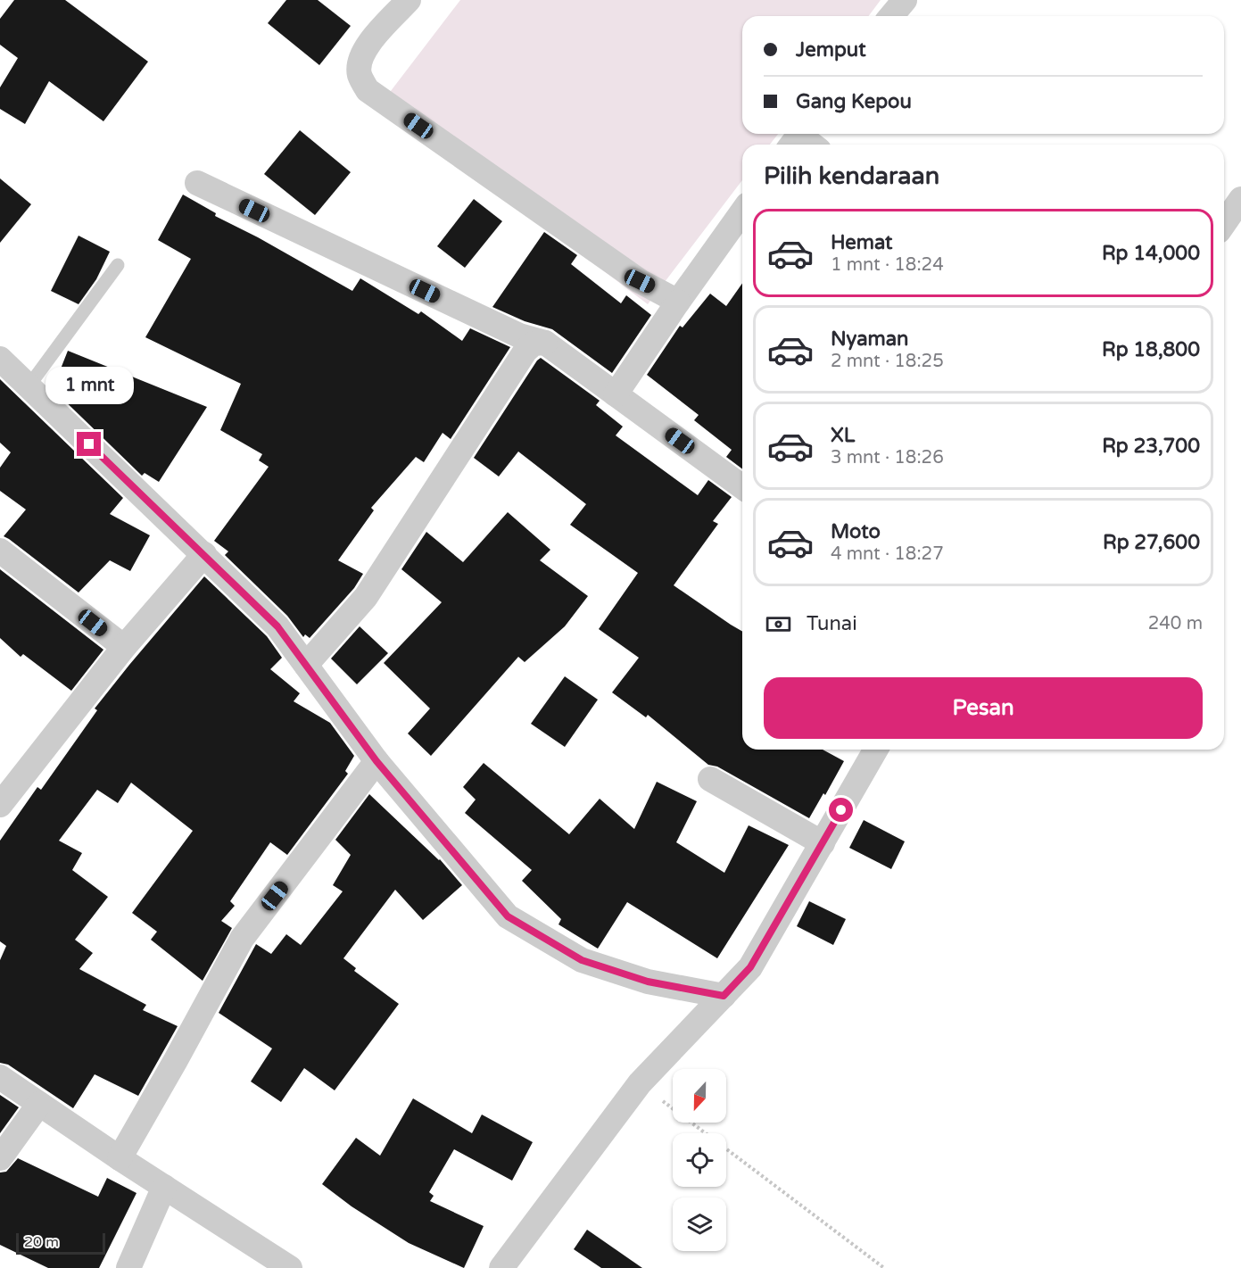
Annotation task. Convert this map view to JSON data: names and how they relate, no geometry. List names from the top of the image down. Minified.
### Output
{"scale_bar":"20 m","north":"bottom","page":{"banner":["Jemput","Gang Kepou"],"heading":"Pilih kendaraan","list":[{"name":"Hemat","note":"1 mnt · 18:24","value":"Rp 14,000"},{"name":"Nyaman","note":"2 mnt · 18:25","value":"Rp 18,800"},{"name":"XL","note":"3 mnt · 18:26","value":"Rp 23,700"},{"name":"Moto","note":"4 mnt · 18:27","value":"Rp 27,600"}],"bubble":"1 mnt","pay":["Tunai","240 m"],"buttons":"Pesan","scale":"20 m"}}
